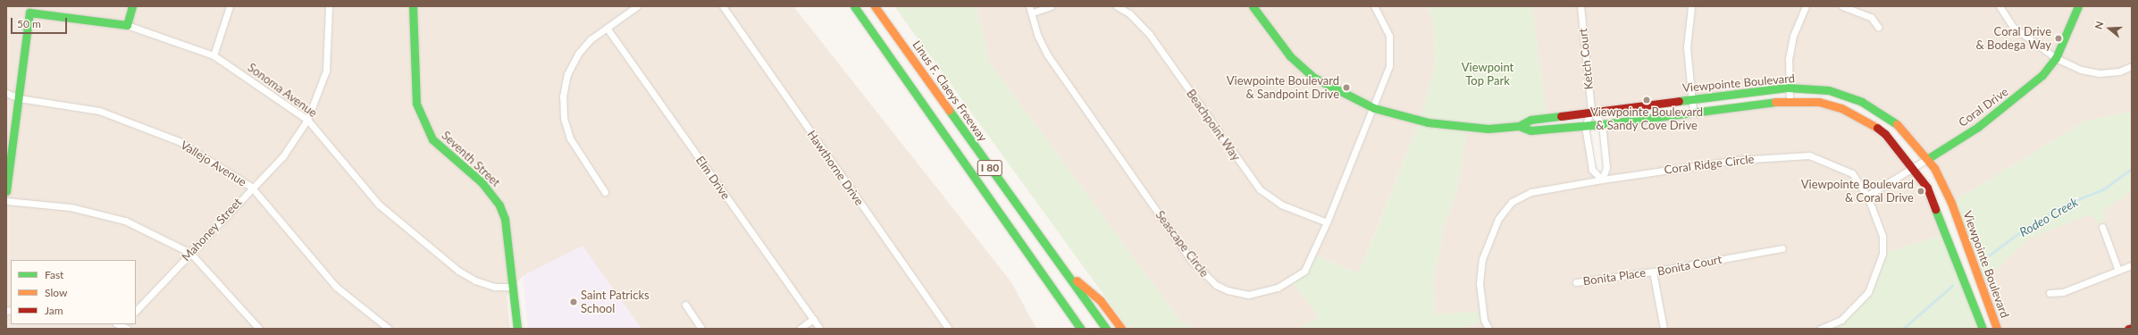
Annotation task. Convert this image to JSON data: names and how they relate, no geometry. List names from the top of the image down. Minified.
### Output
{"streets":{"main road":["Viewpointe Boulevard","Sonoma Avenue","Linus F. Claeys Freeway","Coral Drive","Seventh Street","I 80"],"street":["Ketch Court","Beachpoint Way","Vallejo Avenue","Coral Ridge Circle","Hawthorne Drive","Elm Drive","Mahoney Street","Seascape Circle","Bonita Court","Bonita Place"]},"crossings":[["Ketch Court","Viewpointe Boulevard"],["Viewpointe Boulevard","Coral Drive"],["Viewpointe Boulevard","Seascape Circle"],["Sonoma Avenue","Seventh Street"],["Sonoma Avenue","Mahoney Street"],["Coral Drive","Coral Ridge Circle"],["Beachpoint Way","Seascape Circle"],["Vallejo Avenue","Mahoney Street"],["Bonita Court","Bonita Place"]],"water":["Rodeo Creek"],"parks":["Viewpoint Top Park"],"places":["Coral Drive & Bodega Way","Viewpointe Boulevard & Sandpoint Drive","Viewpointe Boulevard & Sandy Cove Drive","Viewpointe Boulevard & Coral Drive","Saint Patricks School"],"legend":["Fast","Slow","Jam"],"scale_bar":"50 m","north":"left"}
